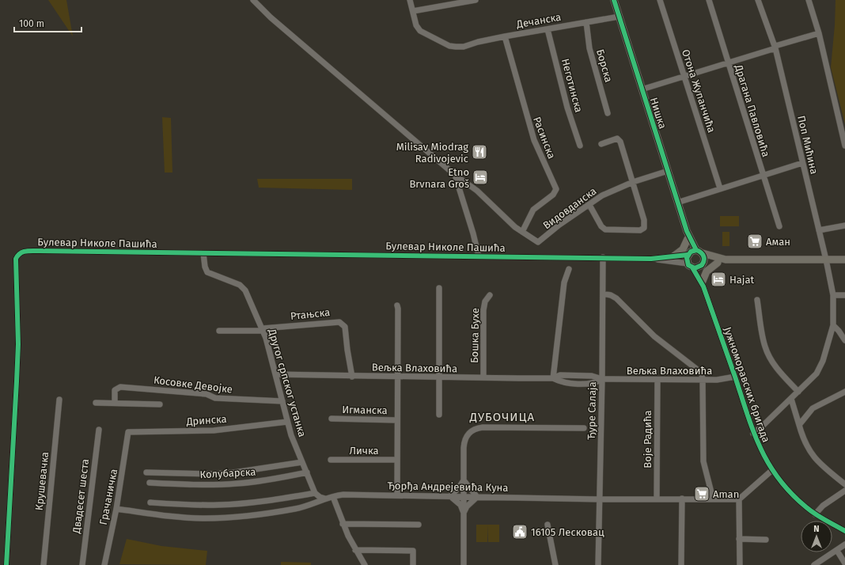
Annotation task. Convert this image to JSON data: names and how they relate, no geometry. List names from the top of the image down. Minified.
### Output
{"streets":{"main road":["Нишка","Булевар Николе Пашића"],"street":["Дечанска","Борска","Неготинска","Отона Жупанчића","Драгана Павловића","Расинска","Поп Мићина","Видовданска","Ртањска","Бошка Бухе","Вељка Влаховића","Другог српског устанка","Косовке Девојке","Јужноморавских бригада","Игманска","Ђуре Салаја","Дринска","Воје Радића","Личка","Колубарска","Крушевачка","Ђорђа Андрејевића Куна","Двадесет шеста","Грачаничка"]},"crossings":[["Дечанска","Борска"],["Дечанска","Неготинска"],["Дечанска","Нишка"],["Дечанска","Расинска"],["Нишка","Видовданска"],["Расинска","Видовданска"],["Поп Мићина","Булевар Николе Пашића"],["Поп Мићина","Јужноморавских бригада"],["Булевар Николе Пашића","Другог српског устанка"],["Булевар Николе Пашића","Јужноморавских бригада"],["Булевар Николе Пашића","Ђуре Салаја"],["Ртањска","Вељка Влаховића"],["Ртањска","Другог српског устанка"],["Бошка Бухе","Вељка Влаховића"],["Вељка Влаховића","Другог српског устанка"],["Вељка Влаховића","Јужноморавских бригада"],["Вељка Влаховића","Ђуре Салаја"],["Вељка Влаховића","Воје Радића"],["Другог српског устанка","Косовке Девојке"],["Другог српског устанка","Дринска"],["Другог српског устанка","Колубарска"],["Ђуре Салаја","Ђорђа Андрејевића Куна"],["Дринска","Грачаничка"],["Воје Радића","Ђорђа Андрејевића Куна"],["Ђорђа Андрејевића Куна","Грачаничка"]],"districts":["ДУБОЧИЦА"],"places":{"restaurant":["Milisav Miodrag Radivojevic"],"hotel":["Etno Brvnara Groš","Hajat"],"supermarket":["Аман","Aman"],"public building":["16105 Лесковац"]},"scale_bar":"100 m","north":"top"}
